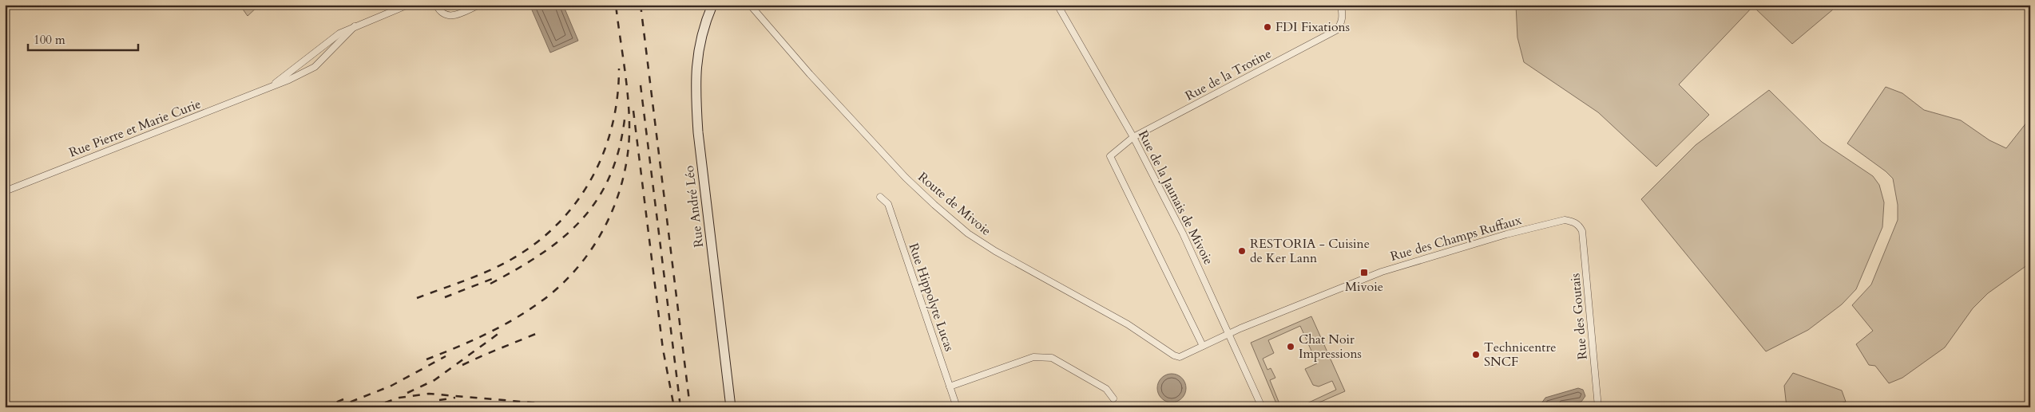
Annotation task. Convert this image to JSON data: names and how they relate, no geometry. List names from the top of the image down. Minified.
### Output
{"streets":{"street":["Rue de la Trotine","Rue Pierre et Marie Curie","Rue de la Jaunais de Mivoie","Route de Mivoie","Rue André Léo","Rue des Champs Ruffaux","Rue Hippolyte Lucas","Rue des Goutais"]},"crossings":[["Rue de la Trotine","Rue de la Jaunais de Mivoie"],["Rue de la Trotine","Route de Mivoie"],["Rue de la Jaunais de Mivoie","Route de Mivoie"],["Rue de la Jaunais de Mivoie","Rue des Champs Ruffaux"],["Route de Mivoie","Rue des Champs Ruffaux"],["Rue des Champs Ruffaux","Rue des Goutais"]],"places":{"other":["FDI Fixations","RESTORIA - Cuisine de Ker Lann","Chat Noir Impressions","Technicentre SNCF"],"transit":["Mivoie"]},"scale_bar":"100 m"}
